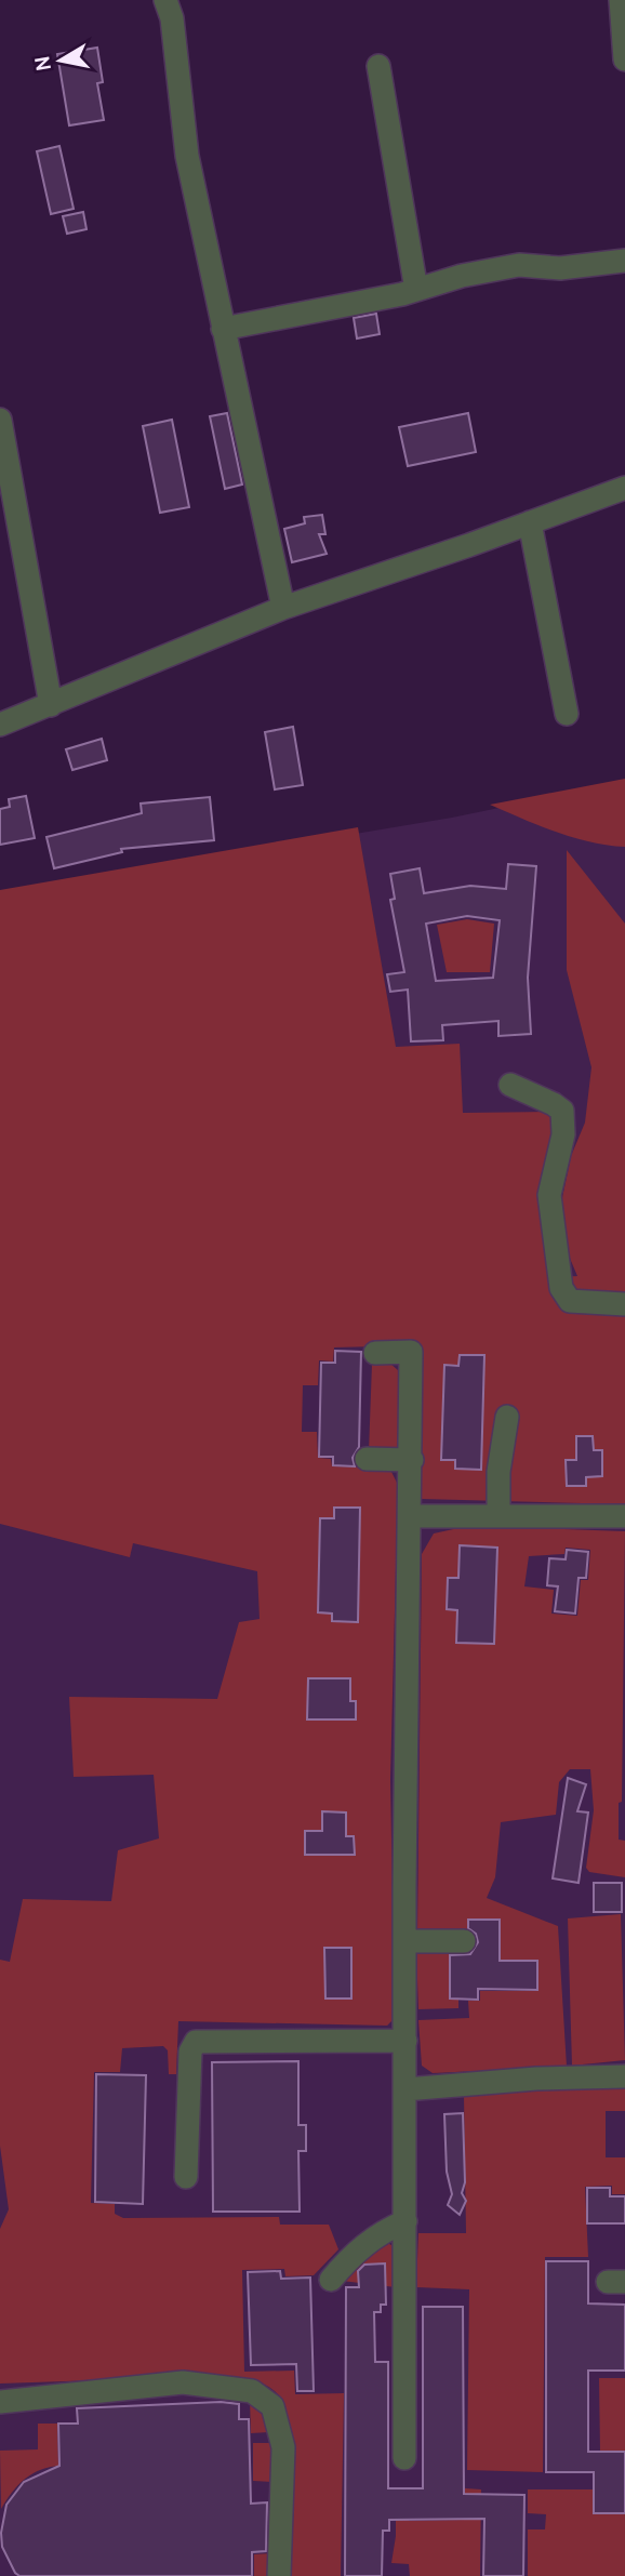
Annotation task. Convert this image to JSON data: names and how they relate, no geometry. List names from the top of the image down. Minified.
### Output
{"north":"left"}
